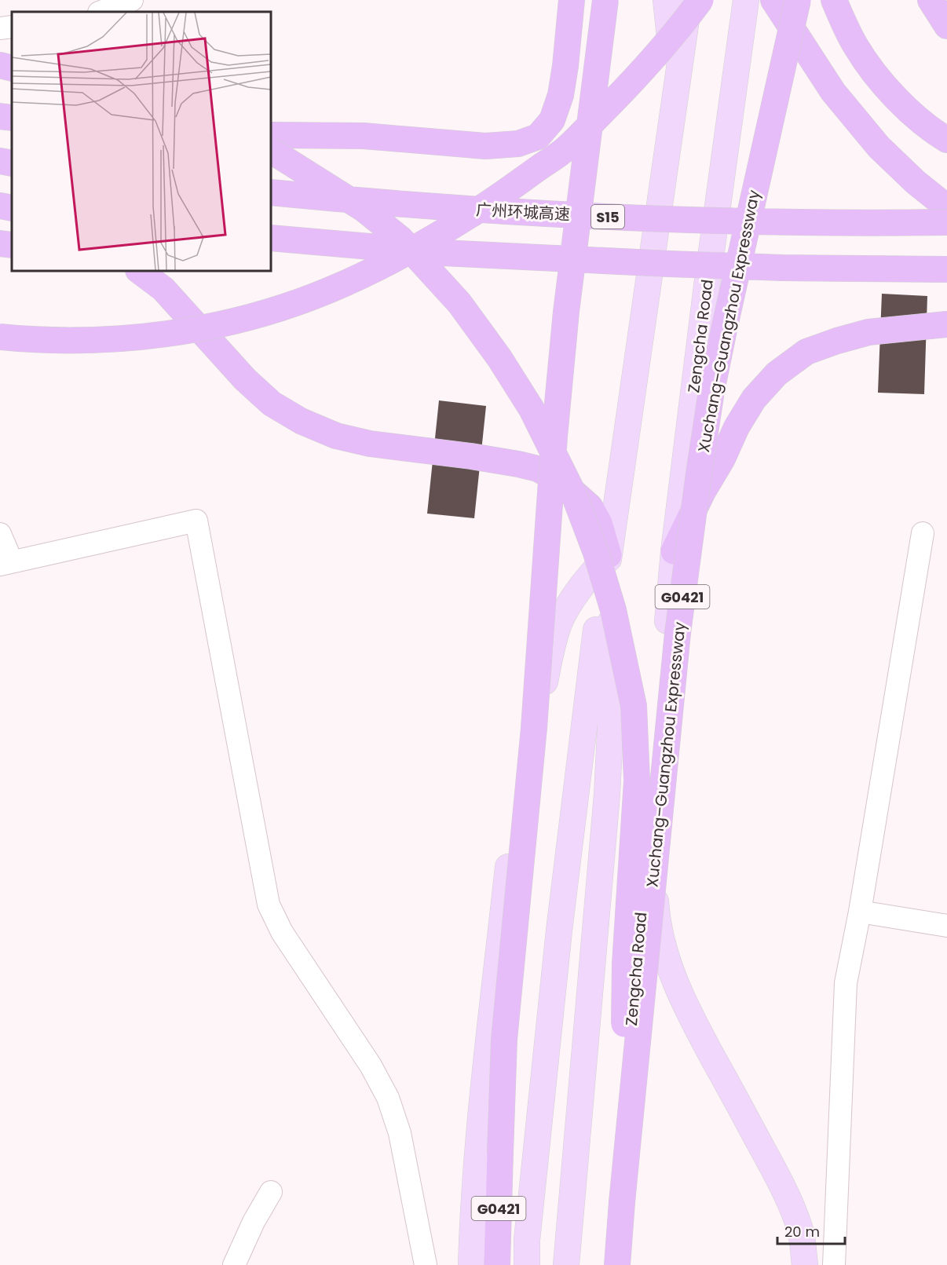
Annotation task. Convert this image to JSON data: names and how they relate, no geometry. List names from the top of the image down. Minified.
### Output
{"streets":{"highway":["广州环城高速","S15","Xuchang–Guangzhou Expressway","G0421"],"main road":["Zengcha Road"]},"scale_bar":"20 m"}
